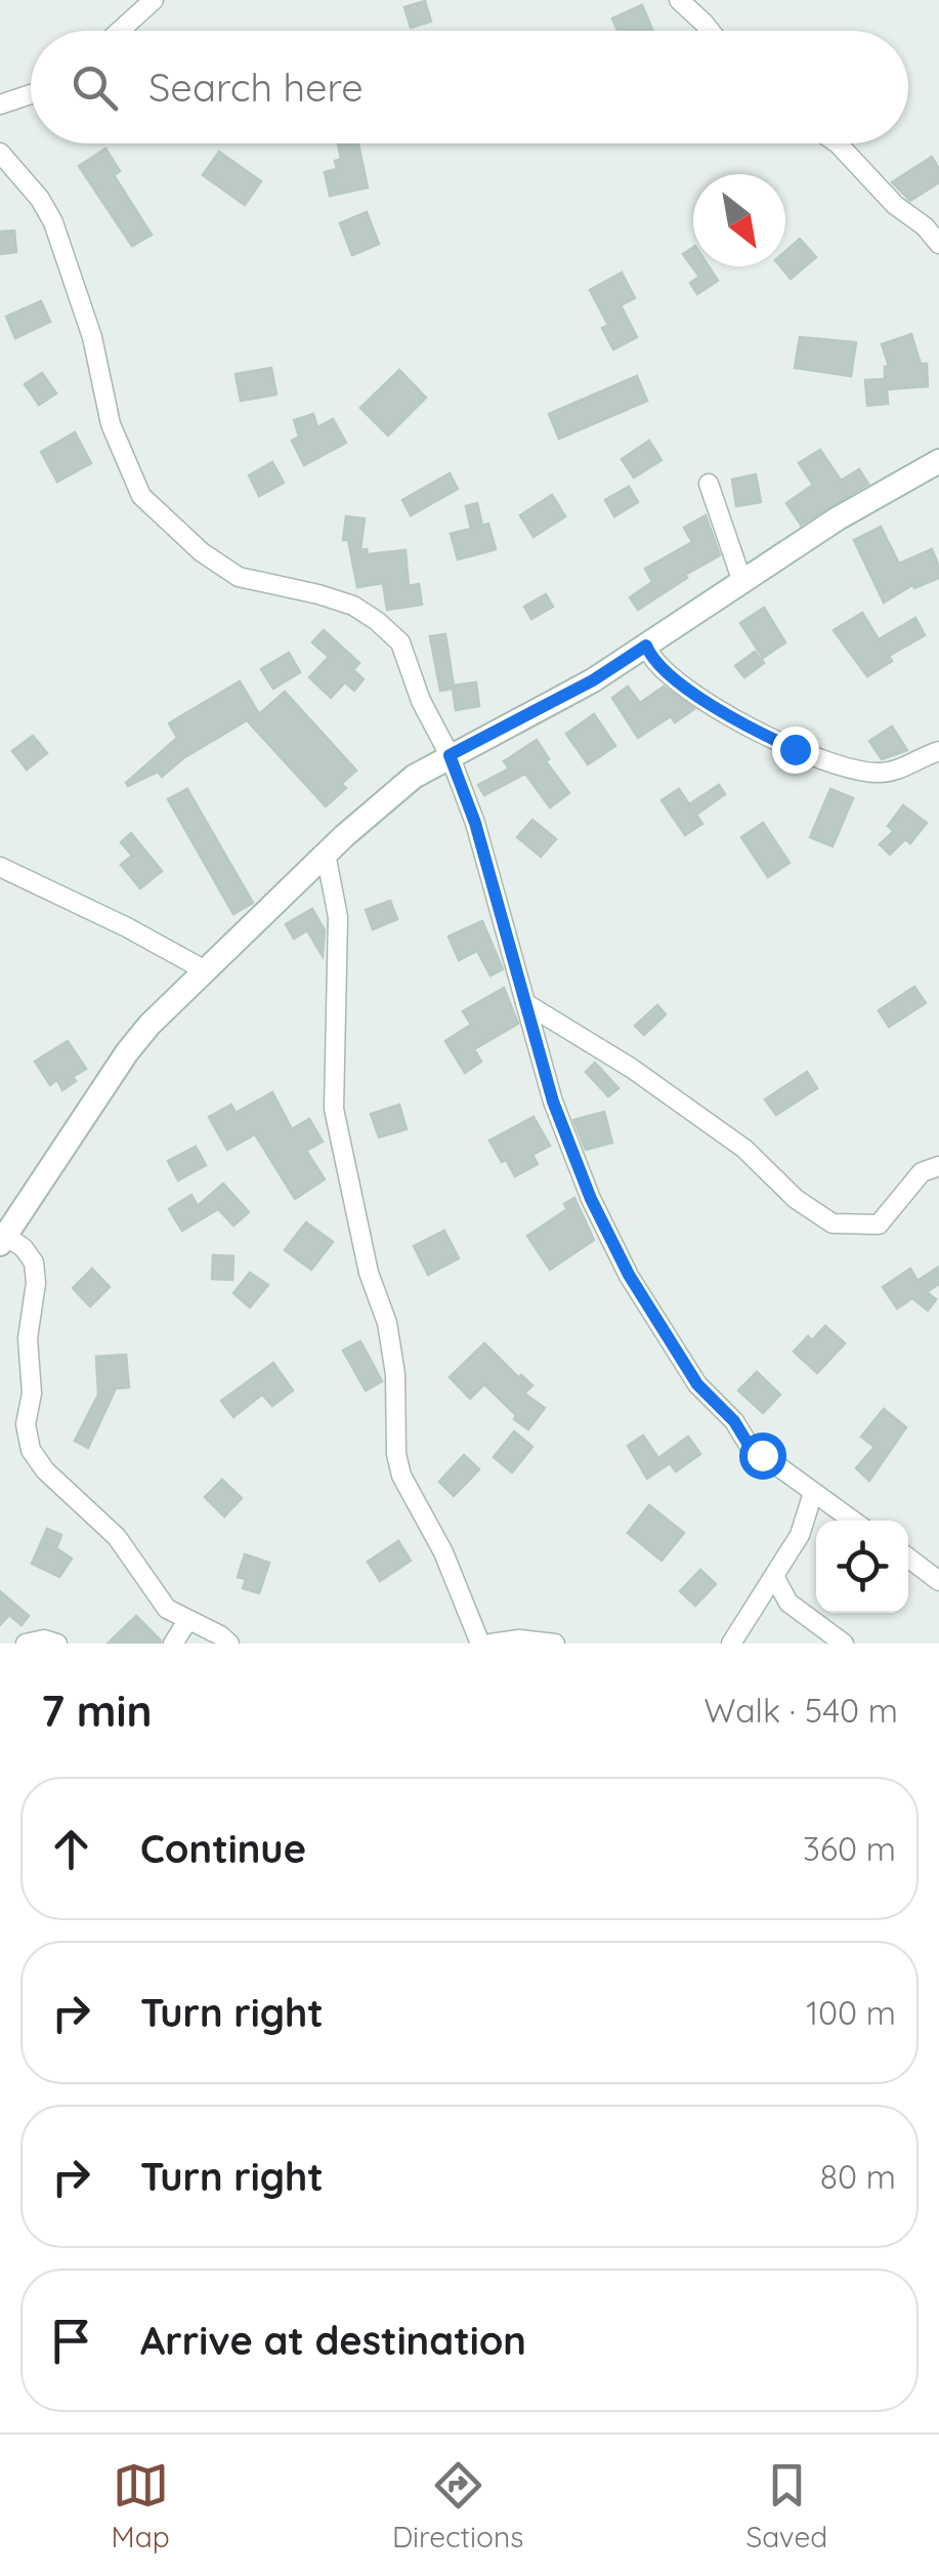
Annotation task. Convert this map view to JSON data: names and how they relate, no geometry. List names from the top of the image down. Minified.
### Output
{"north":"bottom right","page":{"search":"Search here","heading":["7 min","Walk · 540 m"],"list":[["Continue","360 m"],["Turn right","100 m"],["Turn right","80 m"],"Arrive at destination"],"nav":["Map","Directions","Saved"]}}
